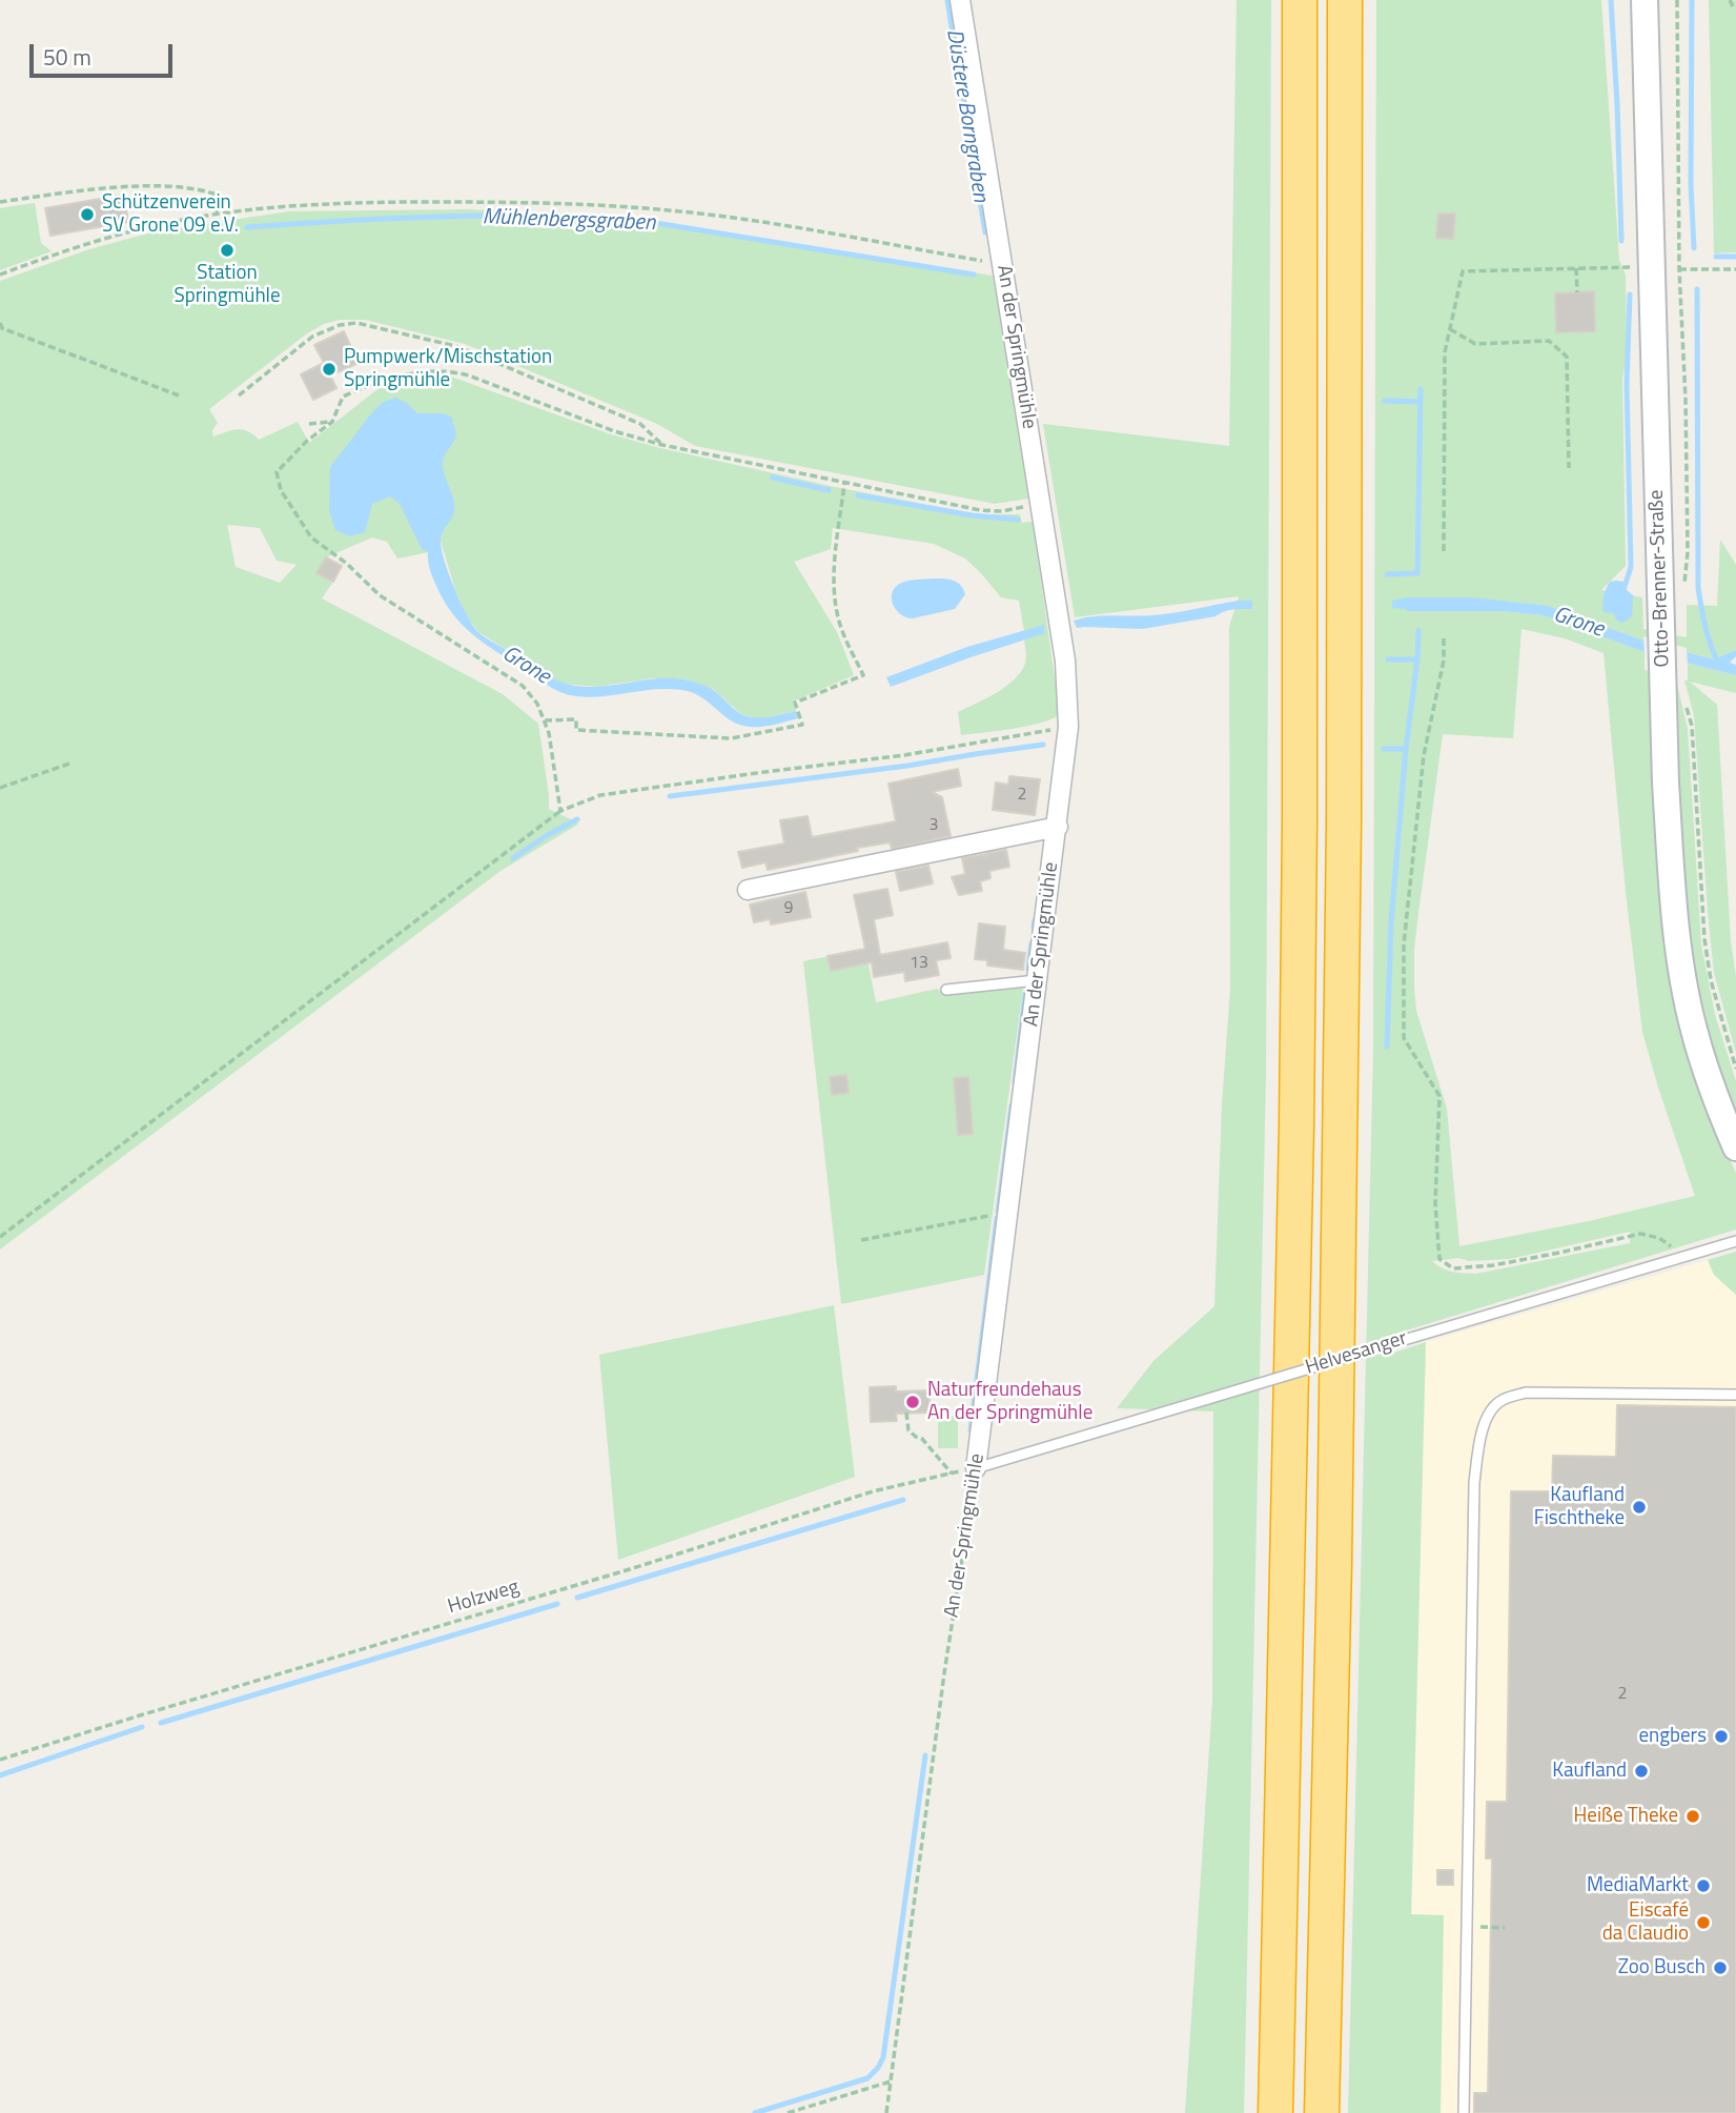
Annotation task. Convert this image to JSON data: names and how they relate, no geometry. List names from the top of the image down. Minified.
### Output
{"streets":{"main road":["Otto-Brenner-Straße"],"street":["An der Springmühle"],"lane":["Helvesanger"],"path":["Holzweg"]},"crossings":[["An der Springmühle","Helvesanger"],["An der Springmühle","Holzweg"],["Helvesanger","Holzweg"]],"water":["Düstere Borngraben","Mühlenbergsgraben","Grone"],"places":["Schützenverein SV Grone 09 e.V.","Station Springmühle","Pumpwerk/Mischstation Springmühle","Naturfreundehaus An der Springmühle","Kaufland Fischtheke","engbers","Kaufland","Heiße Theke","MediaMarkt","Eiscafé da Claudio","Zoo Busch"],"house_numbers":["2","3","9","13","2"],"scale_bar":"50 m"}
